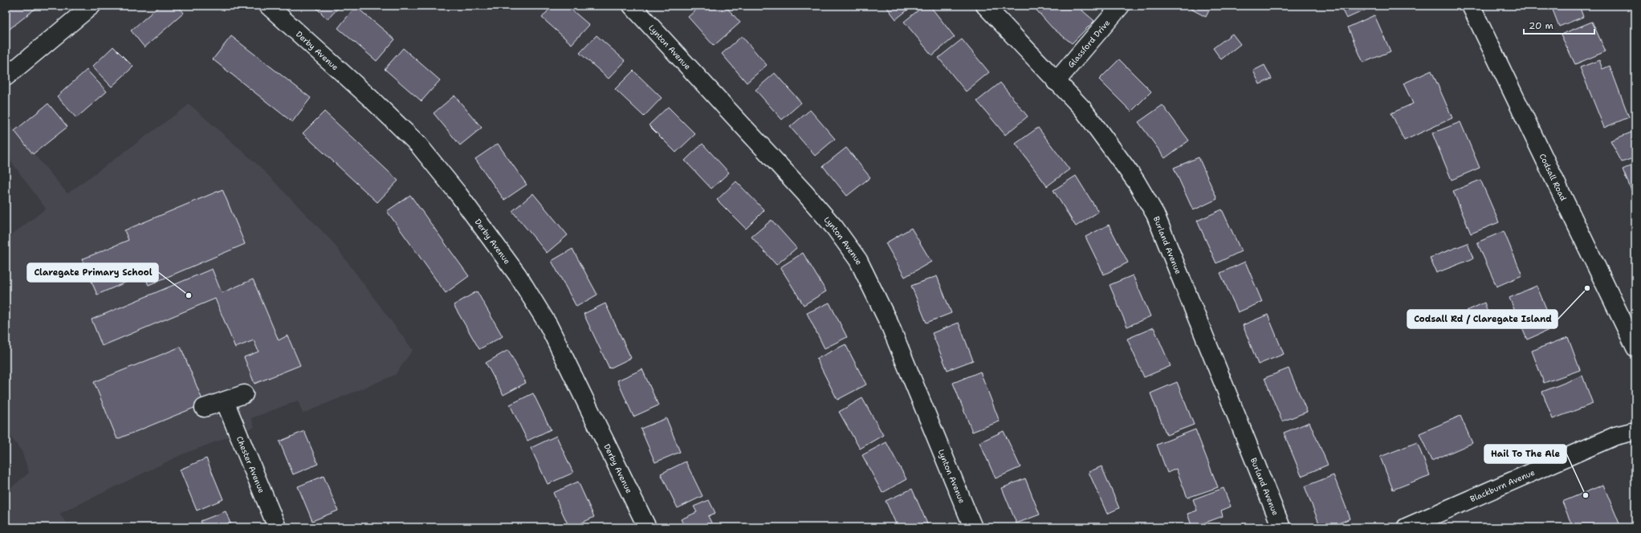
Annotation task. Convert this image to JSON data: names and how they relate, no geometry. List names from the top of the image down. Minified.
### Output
{"streets":{"street":["Glassford Drive","Lynton Avenue","Derby Avenue","Codsall Road","Burland Avenue","Chester Avenue","Blackburn Avenue"]},"crossings":[["Glassford Drive","Burland Avenue"]],"places":["Codsall Rd / Claregate Island","Claregate Primary School","Hail To The Ale"],"scale_bar":"20 m"}
